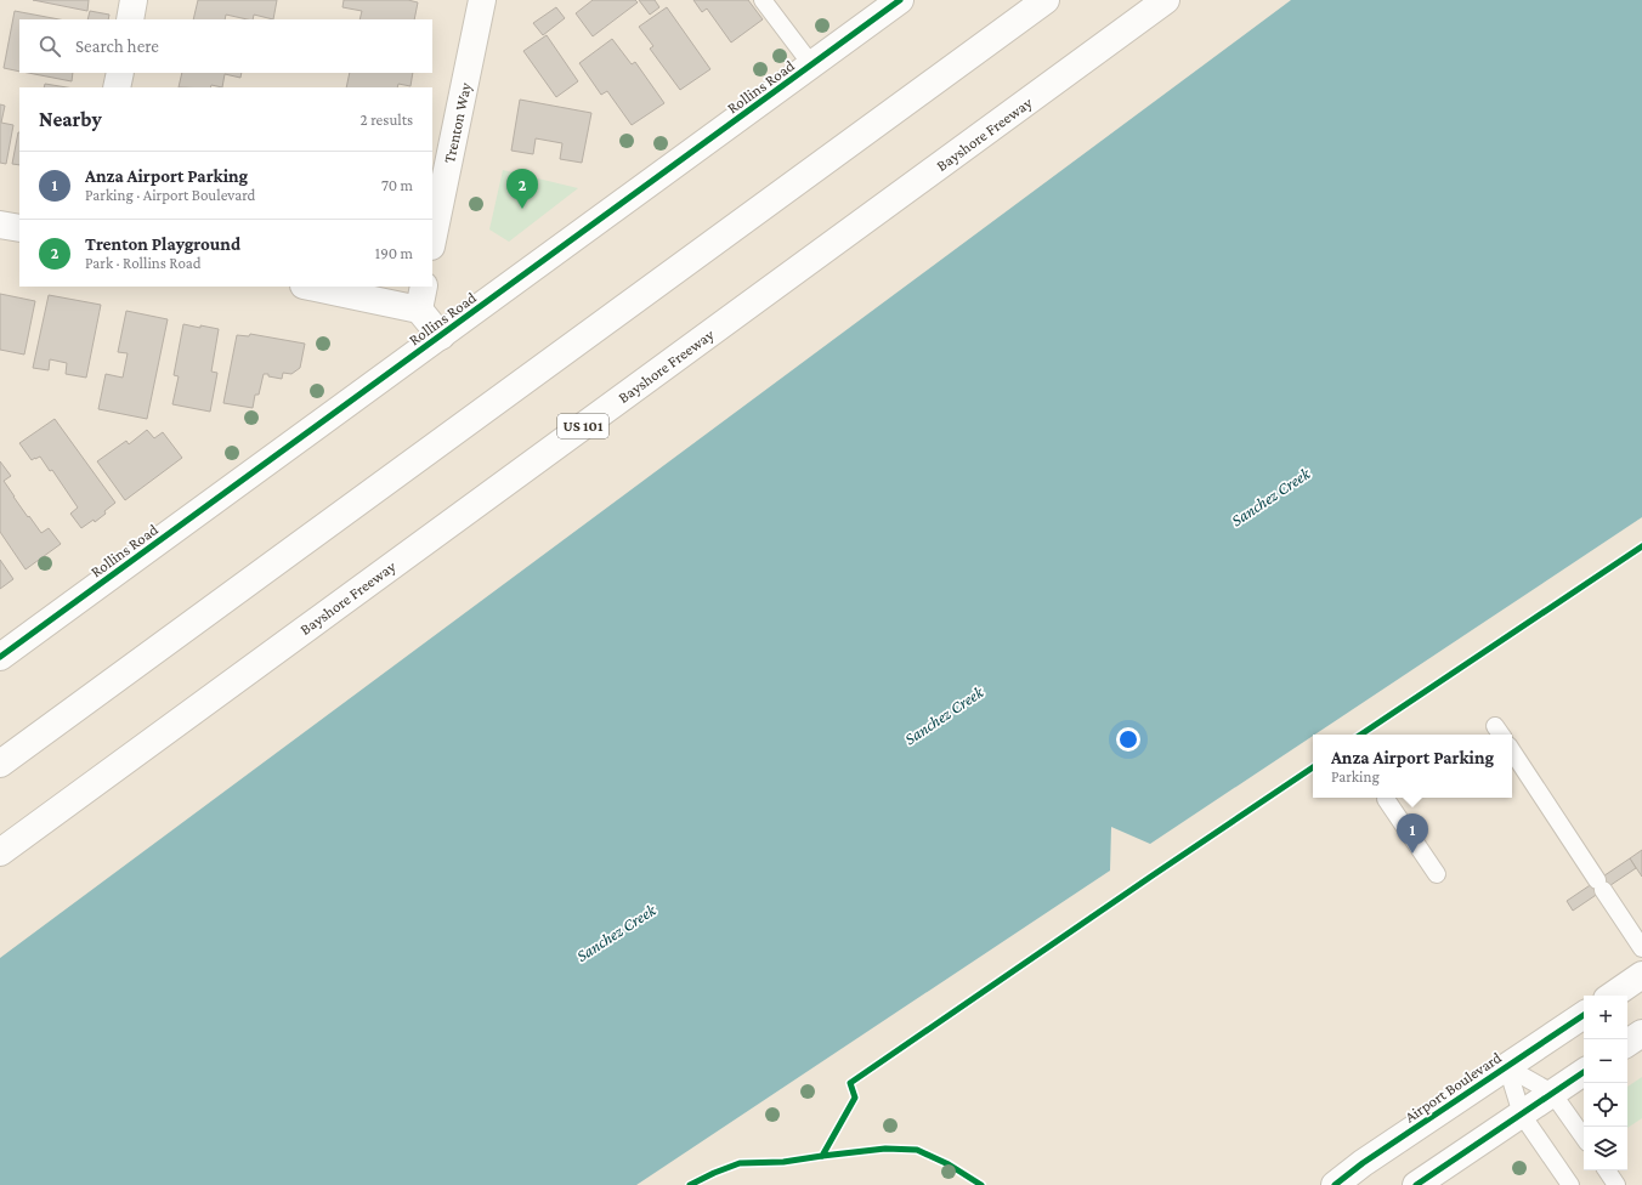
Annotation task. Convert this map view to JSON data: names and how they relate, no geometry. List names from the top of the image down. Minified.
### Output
{"streets":{"main road":["Rollins Road","Trenton Way","Bayshore Freeway","US 101","Airport Boulevard"]},"water":["Sanchez Creek"],"page":{"search":"Search here","heading":["Nearby","2 results"],"list":[{"mark":"1","name":"Anza Airport Parking","note":"Parking · Airport Boulevard","value":"70 m"},{"mark":"2","name":"Trenton Playground","note":"Park · Rollins Road","value":"190 m"}],"pins":["2","1"],"popup":["Anza Airport Parking","Parking"],"map_buttons":["+","−"]}}
